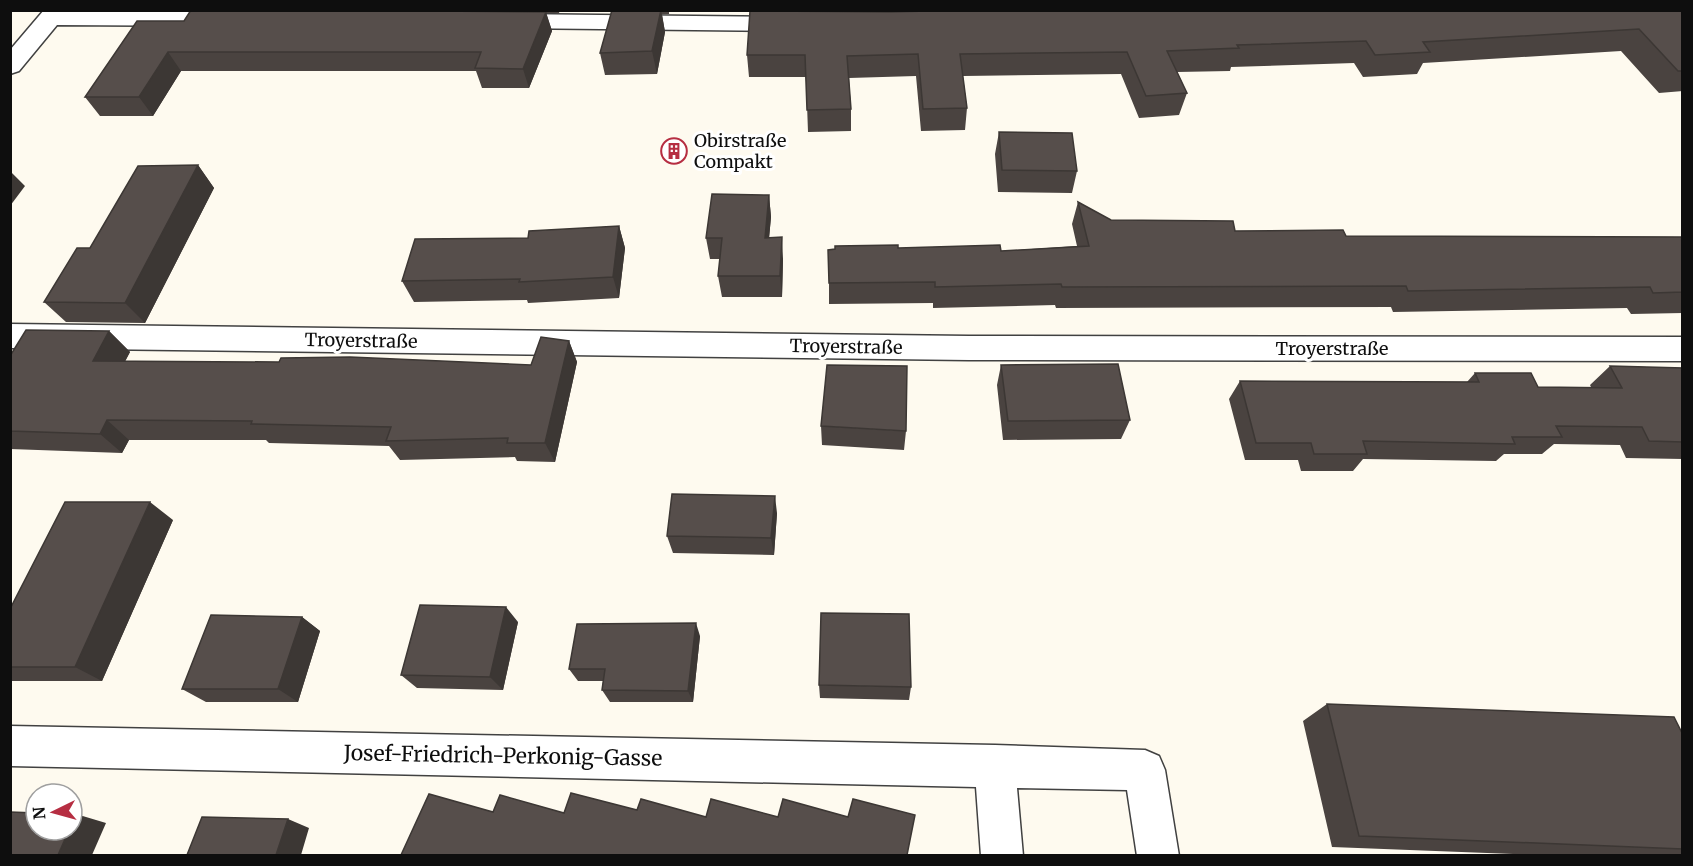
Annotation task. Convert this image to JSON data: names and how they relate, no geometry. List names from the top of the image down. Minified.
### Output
{"streets":{"street":["Troyerstraße","Josef-Friedrich-Perkonig-Gasse"]},"places":{"building":["Obirstraße Compakt"]},"north":"left"}
